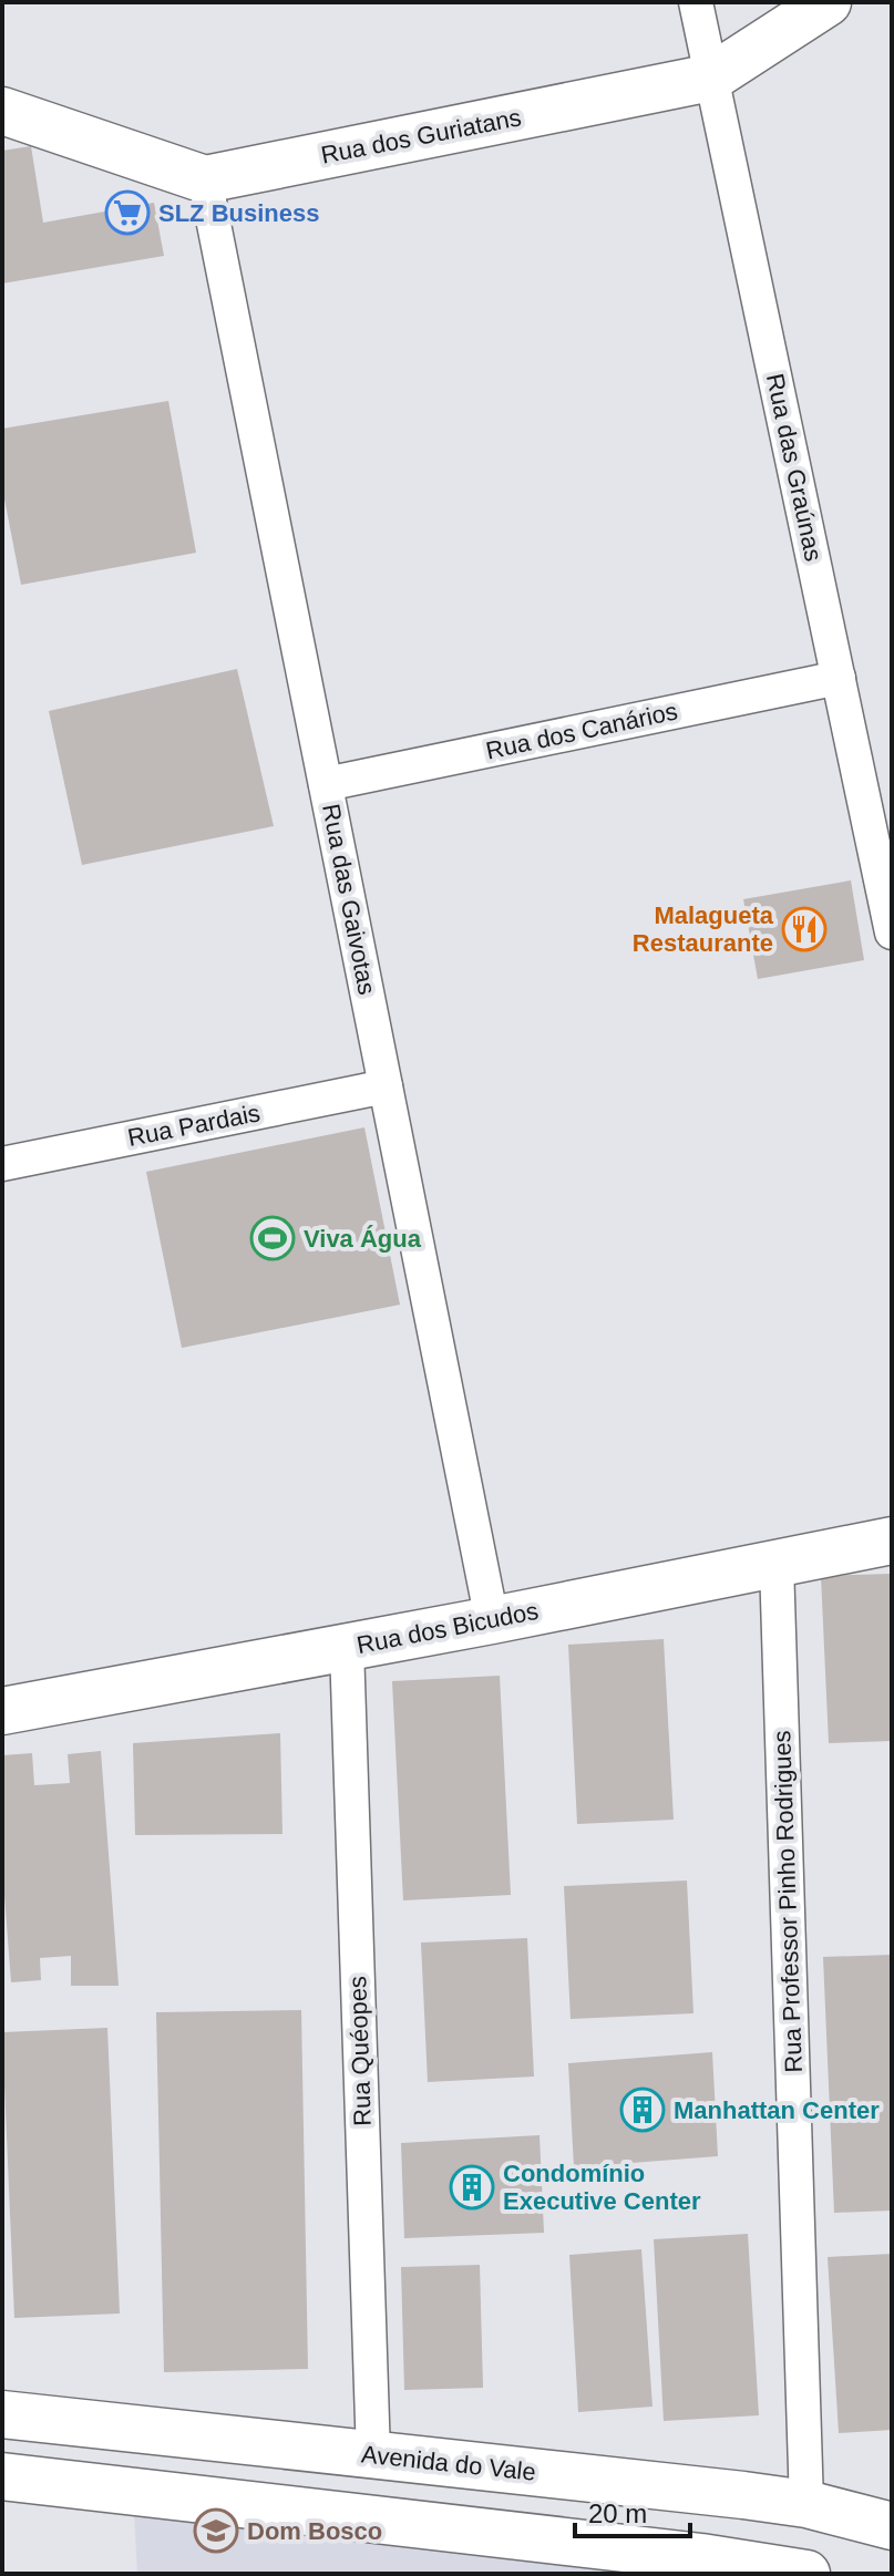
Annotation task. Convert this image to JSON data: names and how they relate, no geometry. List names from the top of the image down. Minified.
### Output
{"streets":{"main road":["Rua dos Guriatans","Rua dos Bicudos","Avenida do Vale"],"street":["Rua das Graúnas","Rua dos Canários","Rua das Gaivotas","Rua Pardais","Rua Professor Pinho Rodrigues","Rua Quéopes"]},"crossings":[["Rua dos Guriatans","Rua das Graúnas"],["Rua dos Guriatans","Rua das Gaivotas"],["Rua das Graúnas","Rua dos Canários"],["Rua dos Canários","Rua das Gaivotas"],["Rua das Gaivotas","Rua Pardais"],["Rua das Gaivotas","Rua dos Bicudos"],["Rua dos Bicudos","Rua Professor Pinho Rodrigues"],["Rua dos Bicudos","Rua Quéopes"],["Rua Professor Pinho Rodrigues","Avenida do Vale"],["Rua Quéopes","Avenida do Vale"]],"places":{"supermarket":["SLZ Business"],"restaurant":["Malagueta Restaurante"],"sports":["Viva Água"],"building":["Manhattan Center","Condomínio Executive Center"],"school or university":["Dom Bosco"]},"scale_bar":"20 m"}
